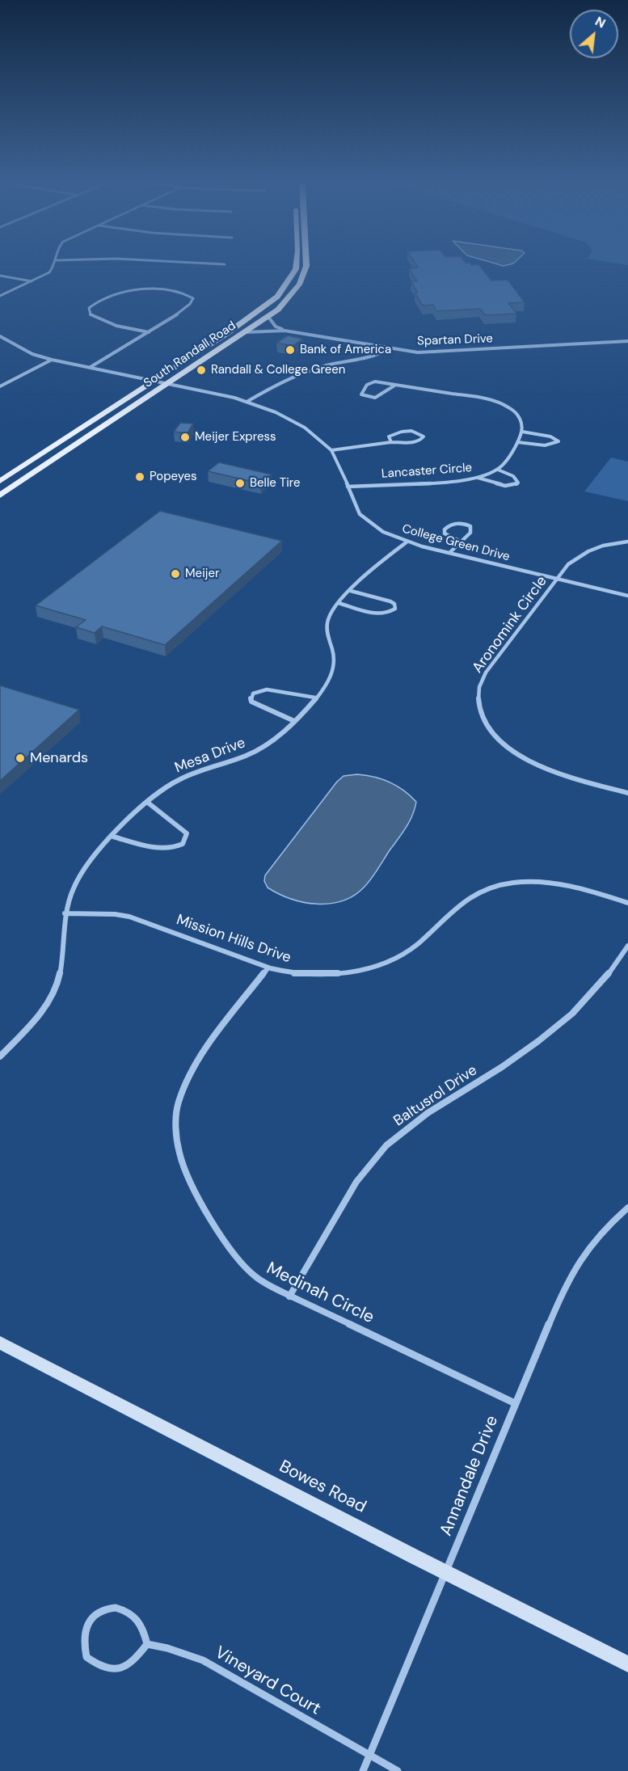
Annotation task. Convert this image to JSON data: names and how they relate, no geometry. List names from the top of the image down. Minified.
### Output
{"streets":{"main road":["South Randall Road","Bowes Road"],"street":["Spartan Drive","Lancaster Circle","College Green Drive","Aronomink Circle","Mesa Drive","Mission Hills Drive","Baltusrol Drive","Medinah Circle","Annandale Drive","Vineyard Court"]},"crossings":[["Spartan Drive","South Randall Road"],["South Randall Road","College Green Drive"],["Lancaster Circle","College Green Drive"],["College Green Drive","Aronomink Circle"],["College Green Drive","Mesa Drive"],["Mesa Drive","Mission Hills Drive"],["Mission Hills Drive","Medinah Circle"],["Baltusrol Drive","Medinah Circle"],["Medinah Circle","Annandale Drive"],["Annandale Drive","Bowes Road"],["Annandale Drive","Vineyard Court"]],"places":["Bank of America","Randall & College Green","Meijer Express","Popeyes","Belle Tire","Meijer","Menards"],"north":"top right"}
